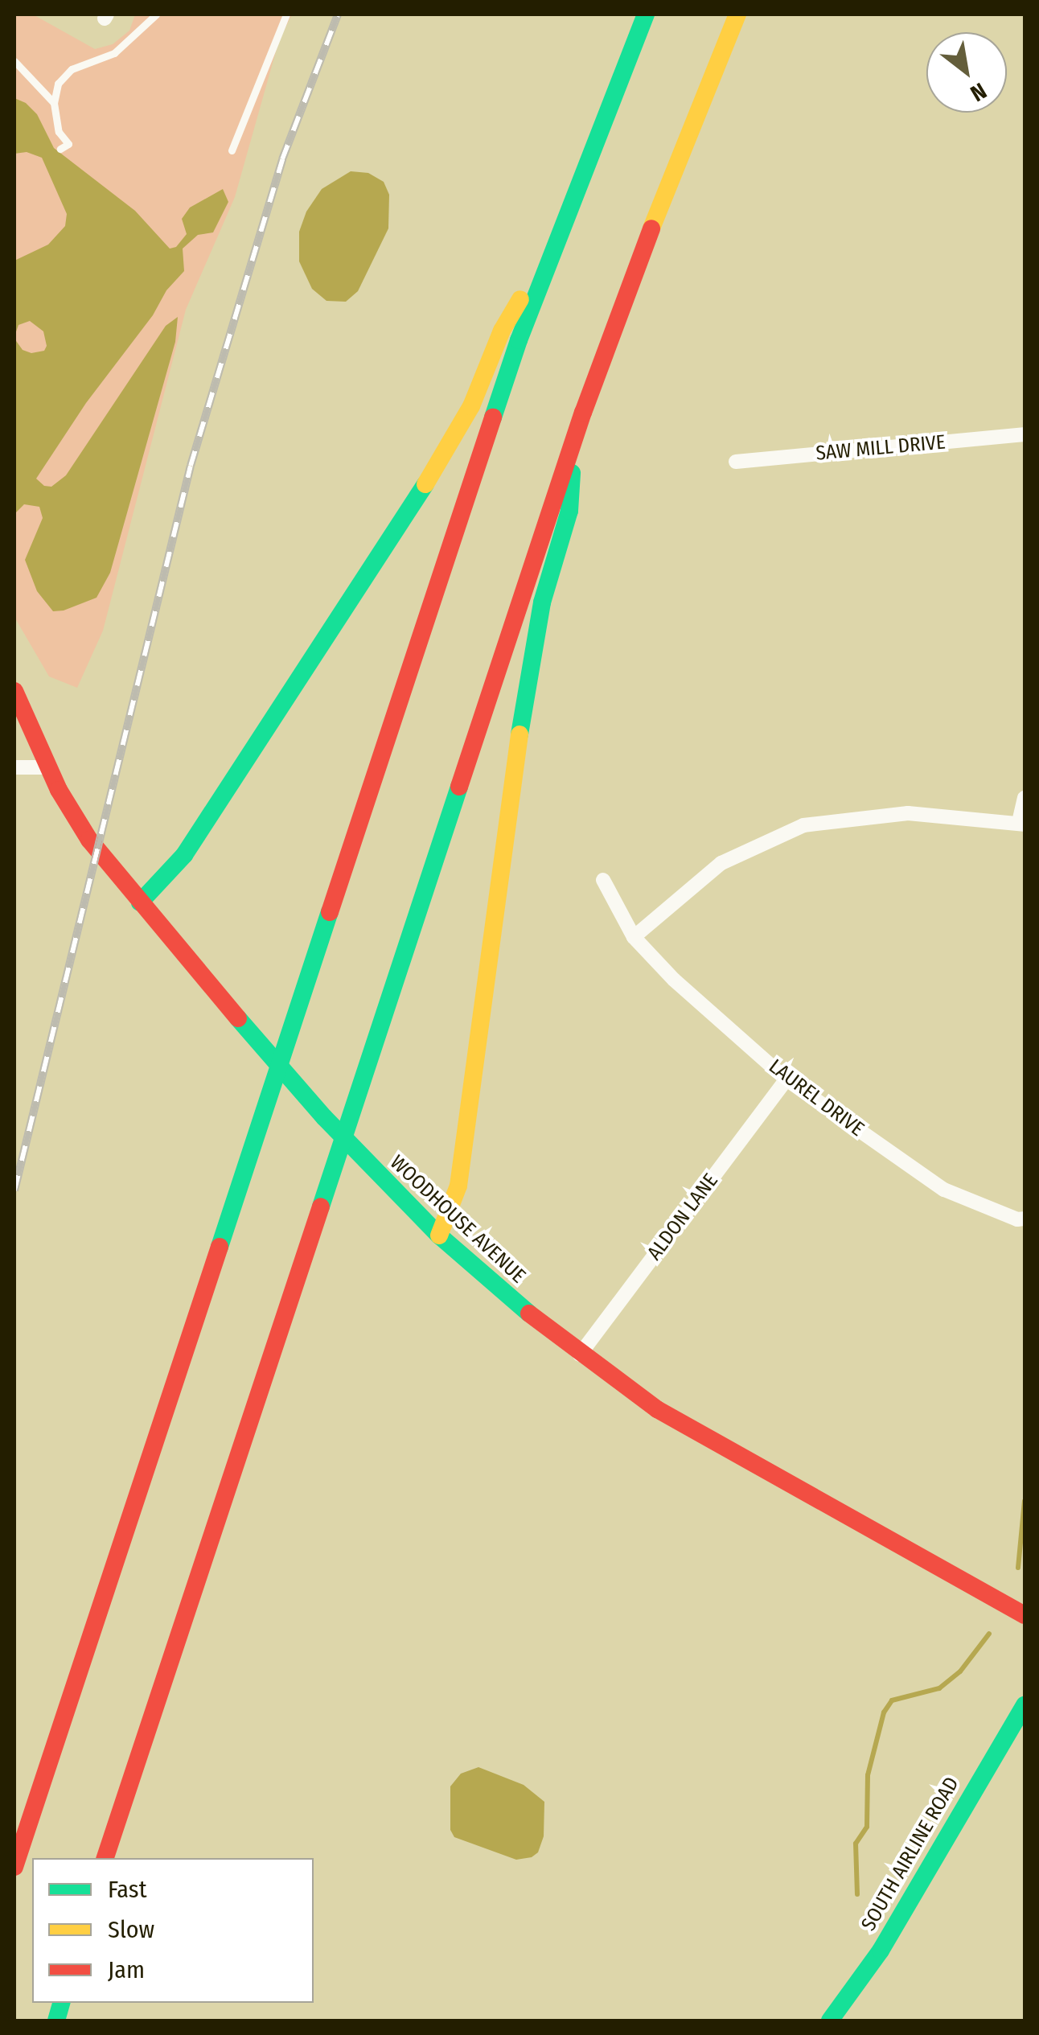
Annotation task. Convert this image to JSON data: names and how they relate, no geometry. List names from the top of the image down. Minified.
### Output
{"streets":{"main road":["WOODHOUSE AVENUE","SOUTH AIRLINE ROAD"],"street":["SAW MILL DRIVE","LAUREL DRIVE","ALDON LANE"]},"crossings":[["LAUREL DRIVE","ALDON LANE"],["ALDON LANE","WOODHOUSE AVENUE"]],"legend":["Fast","Slow","Jam"],"north":"bottom right"}
